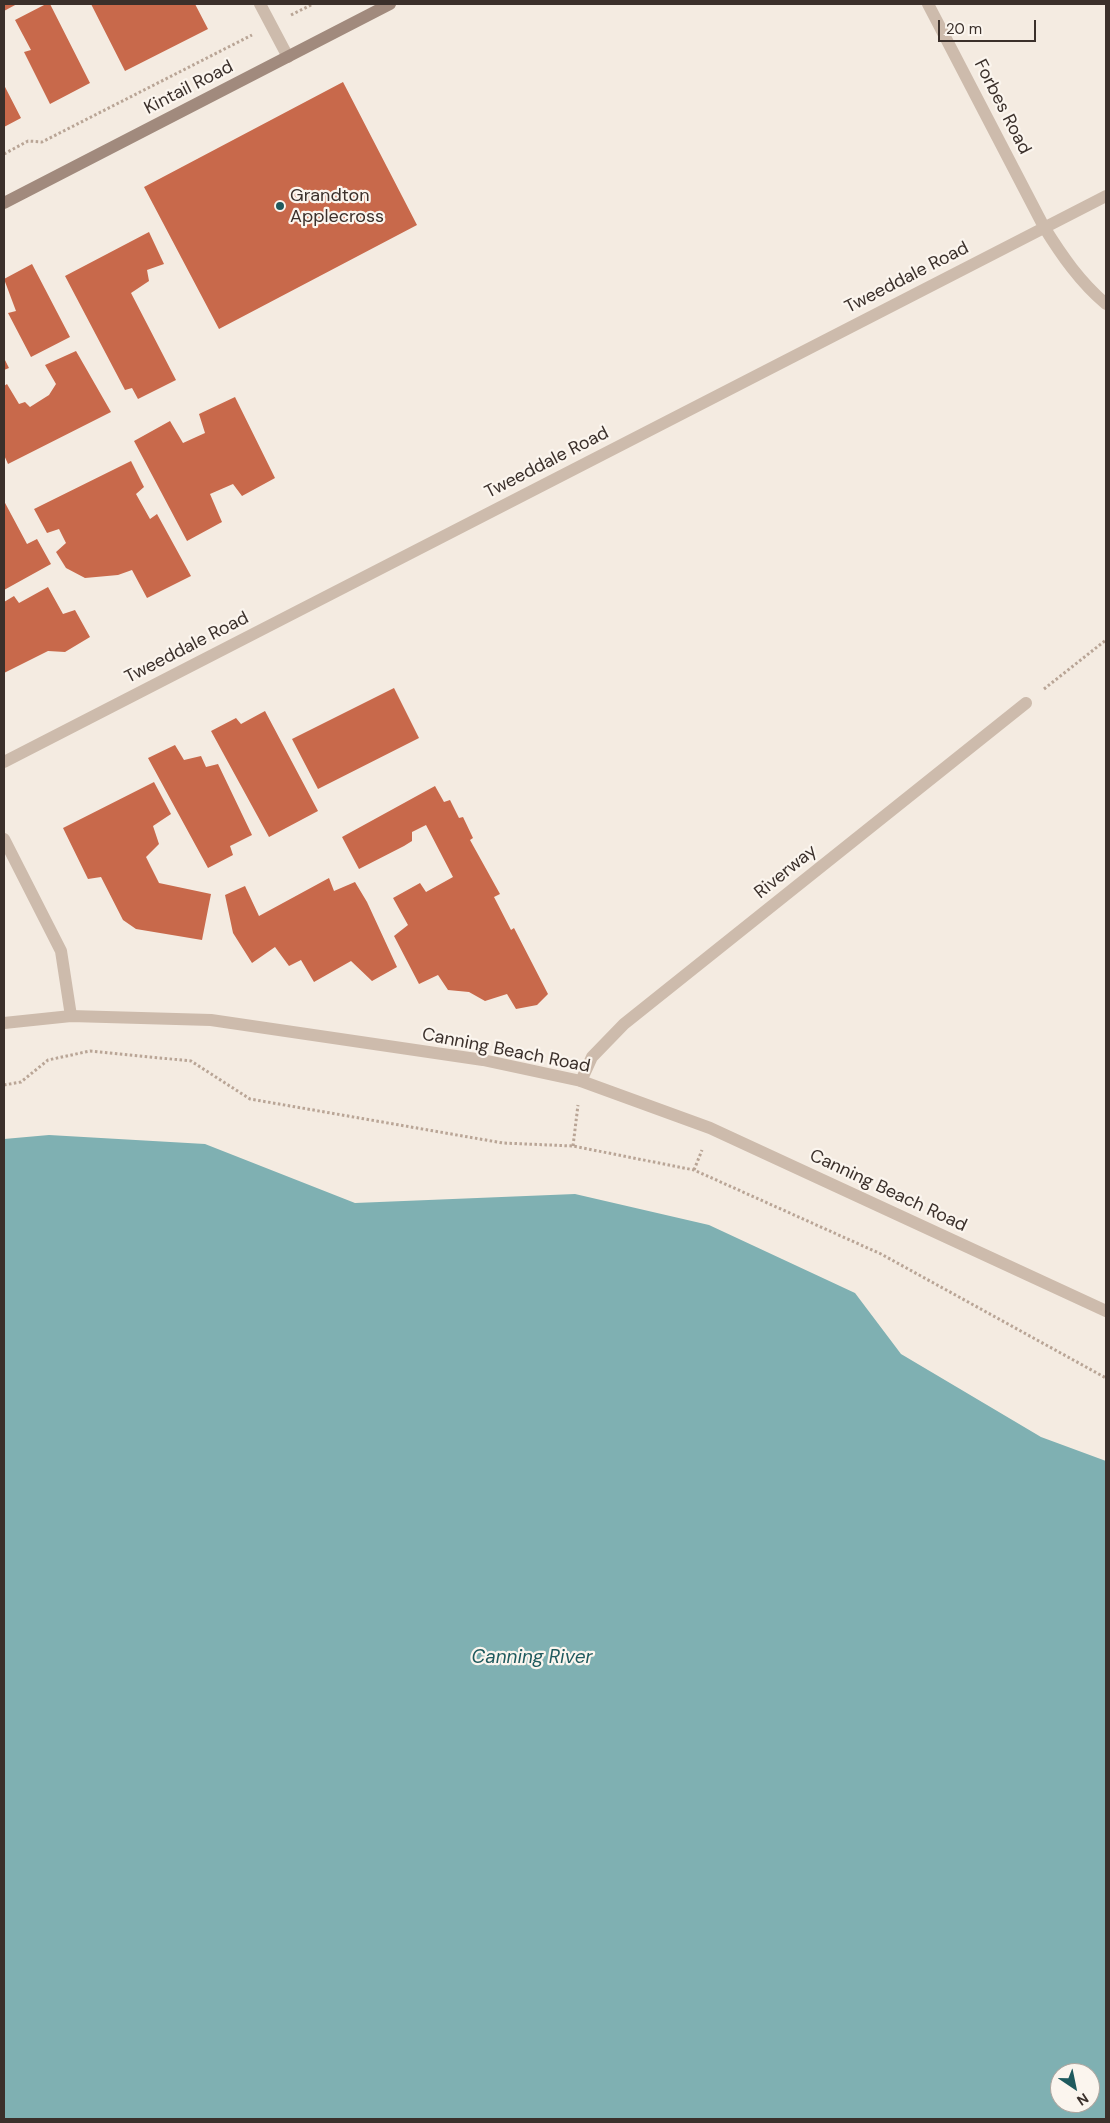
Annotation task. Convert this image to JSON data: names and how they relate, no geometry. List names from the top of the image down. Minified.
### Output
{"streets":{"main road":["Kintail Road"],"street":["Forbes Road","Tweeddale Road","Riverway","Canning Beach Road"]},"crossings":[["Forbes Road","Tweeddale Road"],["Riverway","Canning Beach Road"]],"water":["Canning River"],"places":["Grandton Applecross"],"scale_bar":"20 m","north":"bottom right"}
